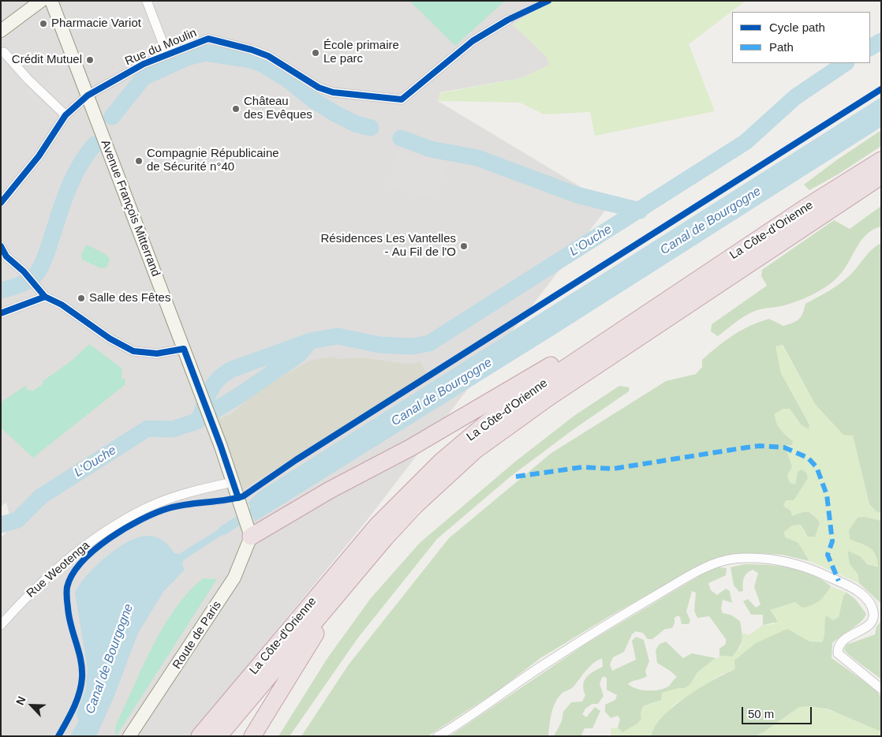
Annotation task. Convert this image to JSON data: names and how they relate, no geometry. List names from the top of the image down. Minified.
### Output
{"streets":{"highway":["La Côte-d'Orienne"],"main road":["Avenue François Mitterrand","Route de Paris"],"street":["Rue du Moulin","Rue Weotenga"]},"crossings":[["Rue du Moulin","Avenue François Mitterrand"],["Avenue François Mitterrand","Rue Weotenga"],["Avenue François Mitterrand","Route de Paris"]],"water":["Canal de Bourgogne","L'Ouche"],"places":["Pharmacie Variot","École primaire Le parc","Crédit Mutuel","Château des Evêques","Compagnie Républicaine de Sécurité n°40","Résidences Les Vantelles - Au Fil de l'O","Salle des Fêtes"],"legend":["Cycle path","Path"],"scale_bar":"50 m","north":"top left"}
